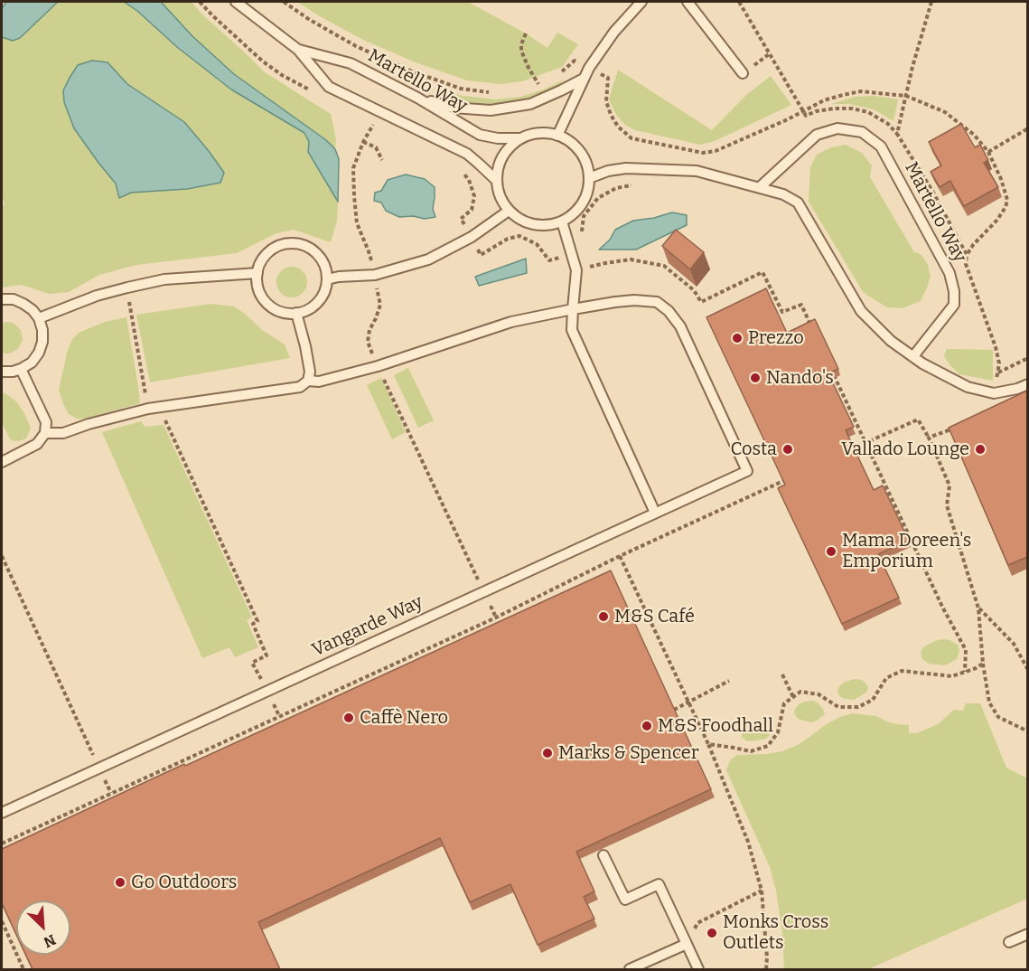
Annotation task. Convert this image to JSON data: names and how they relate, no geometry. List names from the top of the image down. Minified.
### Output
{"streets":{"lane":["Martello Way","Vangarde Way"]},"places":["Prezzo","Nando's","Costa","Vallado Lounge","Mama Doreen's Emporium","M&S Café","Caffè Nero","M&S Foodhall","Marks & Spencer","Go Outdoors","Monks Cross Outlets"],"north":"bottom right"}
